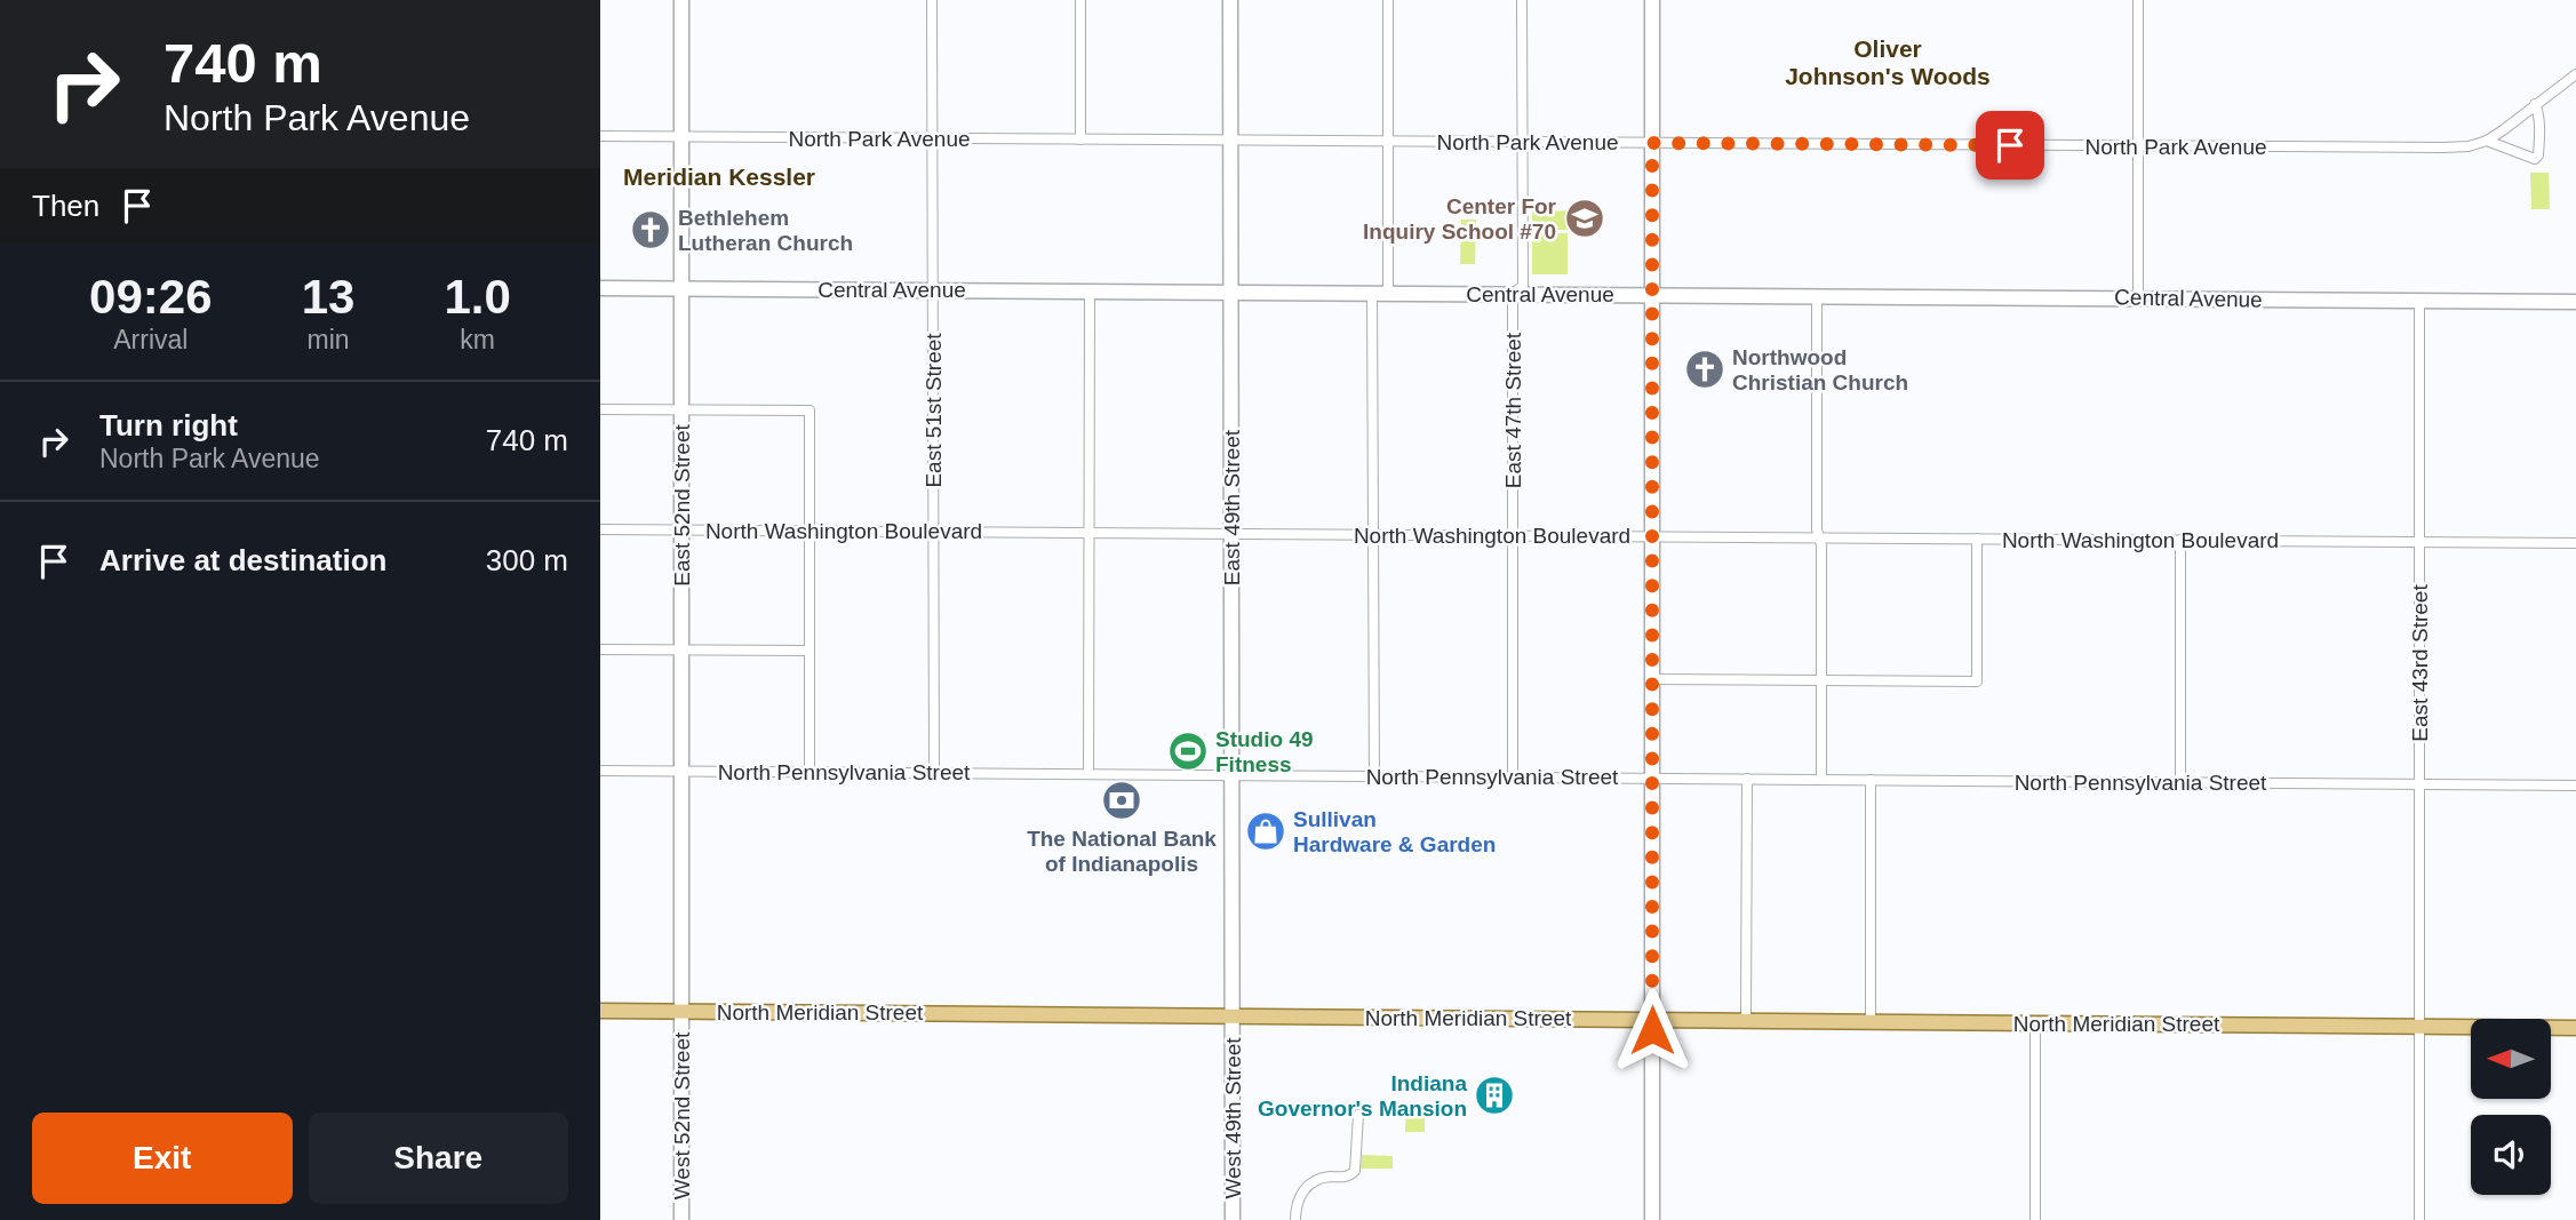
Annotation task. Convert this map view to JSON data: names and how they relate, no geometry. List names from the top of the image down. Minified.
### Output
{"streets":{"main road":["Central Avenue","East 52nd Street","East 49th Street","North Meridian Street","West 52nd Street","West 49th Street"],"street":["North Park Avenue","East 51st Street","East 47th Street","North Washington Boulevard","East 43rd Street","North Pennsylvania Street"]},"crossings":[["North Park Avenue","East 51st Street"],["North Park Avenue","East 47th Street"],["North Park Avenue","East 52nd Street"],["North Park Avenue","East 49th Street"],["Central Avenue","East 51st Street"],["Central Avenue","East 47th Street"],["Central Avenue","East 52nd Street"],["Central Avenue","East 49th Street"],["Central Avenue","East 43rd Street"],["East 51st Street","North Washington Boulevard"],["East 51st Street","North Pennsylvania Street"],["East 47th Street","North Washington Boulevard"],["East 47th Street","North Pennsylvania Street"],["East 52nd Street","North Washington Boulevard"],["East 52nd Street","North Pennsylvania Street"],["East 52nd Street","North Meridian Street"],["East 52nd Street","West 52nd Street"],["East 49th Street","North Washington Boulevard"],["East 49th Street","North Pennsylvania Street"],["East 49th Street","North Meridian Street"],["East 49th Street","West 49th Street"],["North Washington Boulevard","East 43rd Street"],["East 43rd Street","North Pennsylvania Street"],["East 43rd Street","North Meridian Street"],["North Meridian Street","West 52nd Street"],["North Meridian Street","West 49th Street"]],"districts":["Oliver Johnson's Woods","Meridian Kessler"],"places":{"school or university":["Center For Inquiry School #70"],"church":["Bethlehem Lutheran Church","Northwood Christian Church"],"sports":["Studio 49 Fitness"],"bank":["The National Bank of Indianapolis"],"shop":["Sullivan Hardware & Garden"],"building":["Indiana Governor's Mansion"]},"north":"left","page":{"turn":["740 m","North Park Avenue"],"then":"Then","eta":["09:26","Arrival","13","min","1.0","km"],"list":[{"name":"Turn right","note":"North Park Avenue","value":"740 m"},{"name":"Arrive at destination","value":"300 m"}],"buttons":["Exit","Share"]}}
